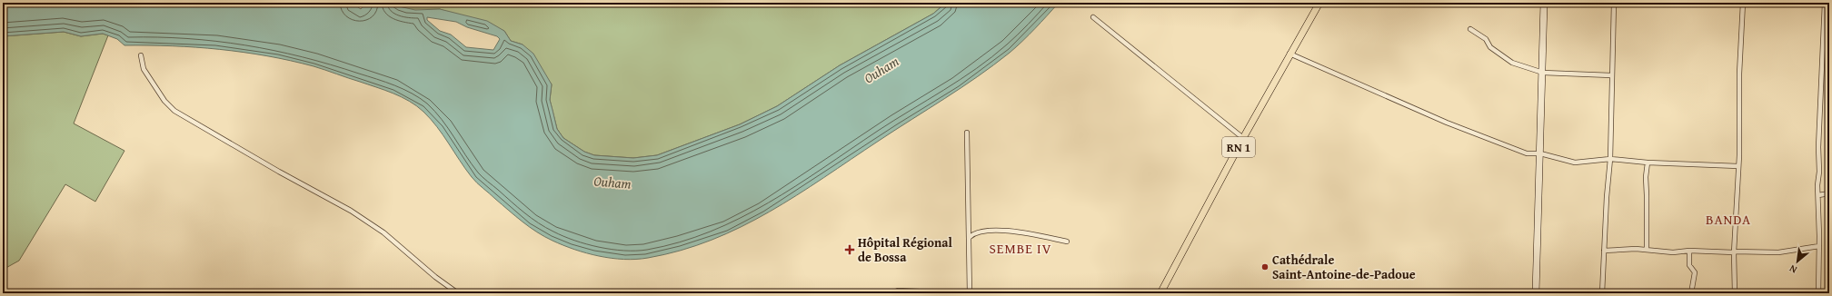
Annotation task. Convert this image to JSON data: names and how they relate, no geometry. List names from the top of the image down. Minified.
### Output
{"streets":{"main road":["RN 1"]},"districts":["BANDA","SEMBE IV"],"water":["Ouham"],"places":{"health":["Hôpital Régional de Bossa"],"other":["Cathédrale Saint-Antoine-de-Padoue"]},"north":"bottom left"}
